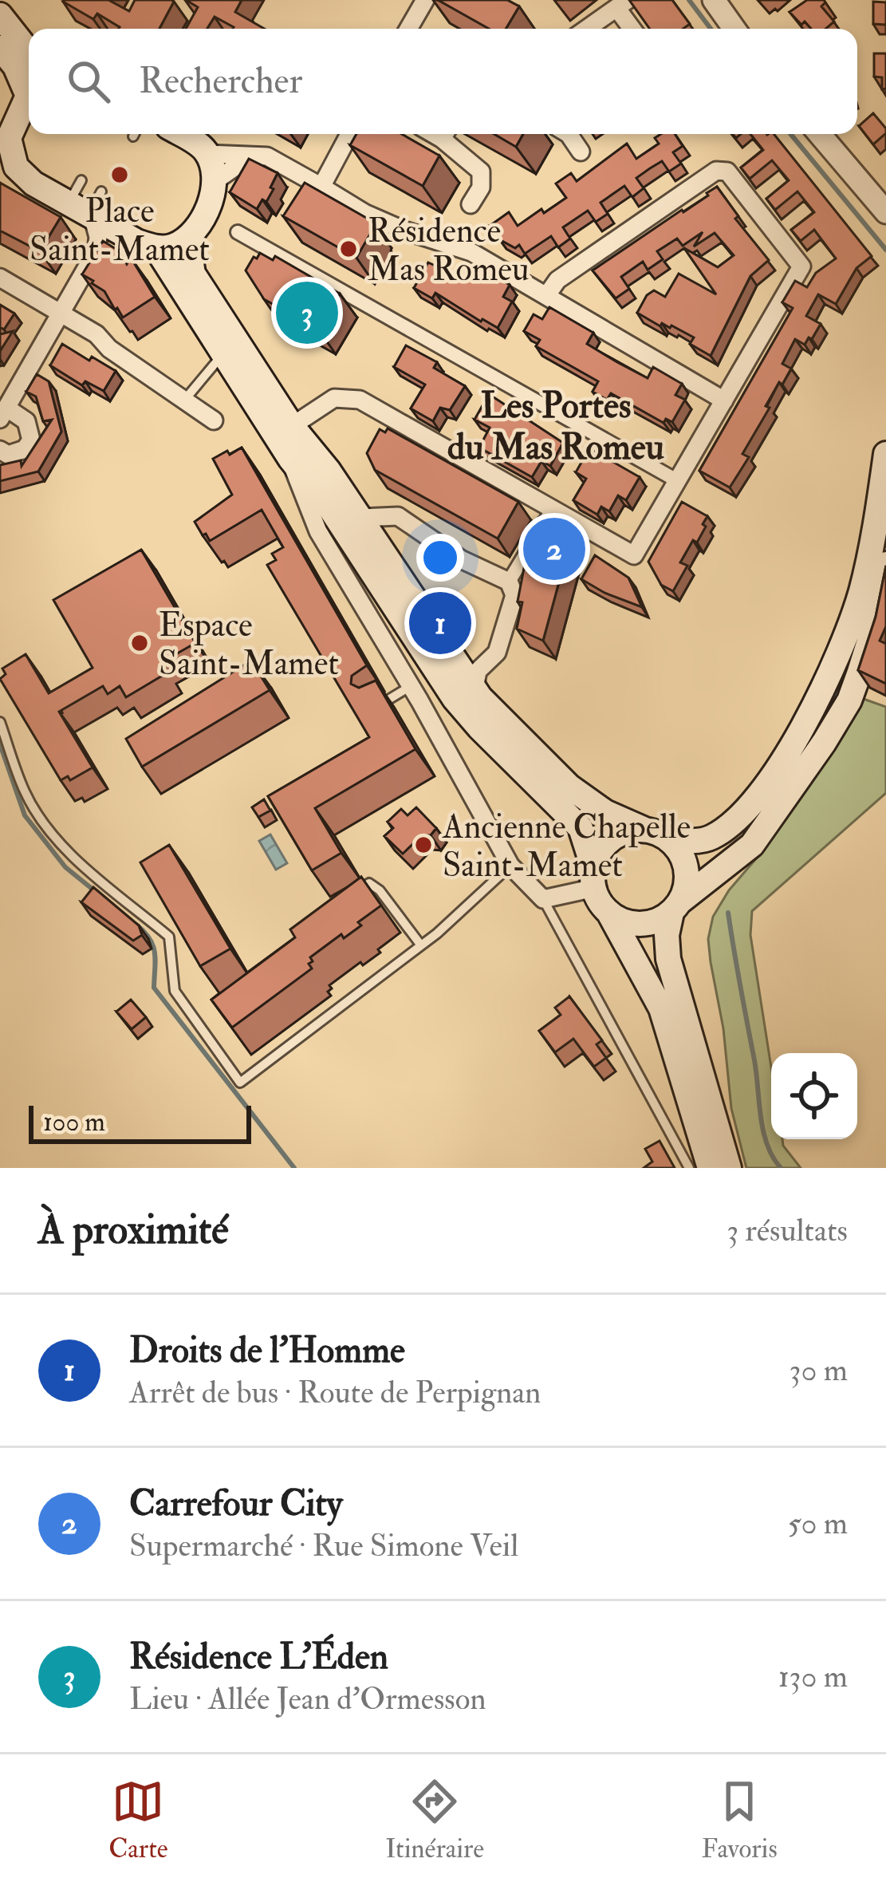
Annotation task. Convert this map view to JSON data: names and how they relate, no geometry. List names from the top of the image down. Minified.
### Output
{"districts":["Les Portes du Mas Romeu"],"places":["Place Saint-Mamet","Résidence Mas Romeu","Espace Saint-Mamet","Ancienne Chapelle Saint-Mamet"],"scale_bar":"100 m","page":{"search":"Rechercher","pins":["3","2","1"],"scale":"100 m","heading":["À proximité","3 résultats"],"list":[{"mark":"1","name":"Droits de l'Homme","note":"Arrêt de bus · Route de Perpignan","value":"30 m"},{"mark":"2","name":"Carrefour City","note":"Supermarché · Rue Simone Veil","value":"50 m"},{"mark":"3","name":"Résidence L'Éden","note":"Lieu · Allée Jean d'Ormesson","value":"130 m"}],"nav":["Carte","Itinéraire","Favoris"]}}
